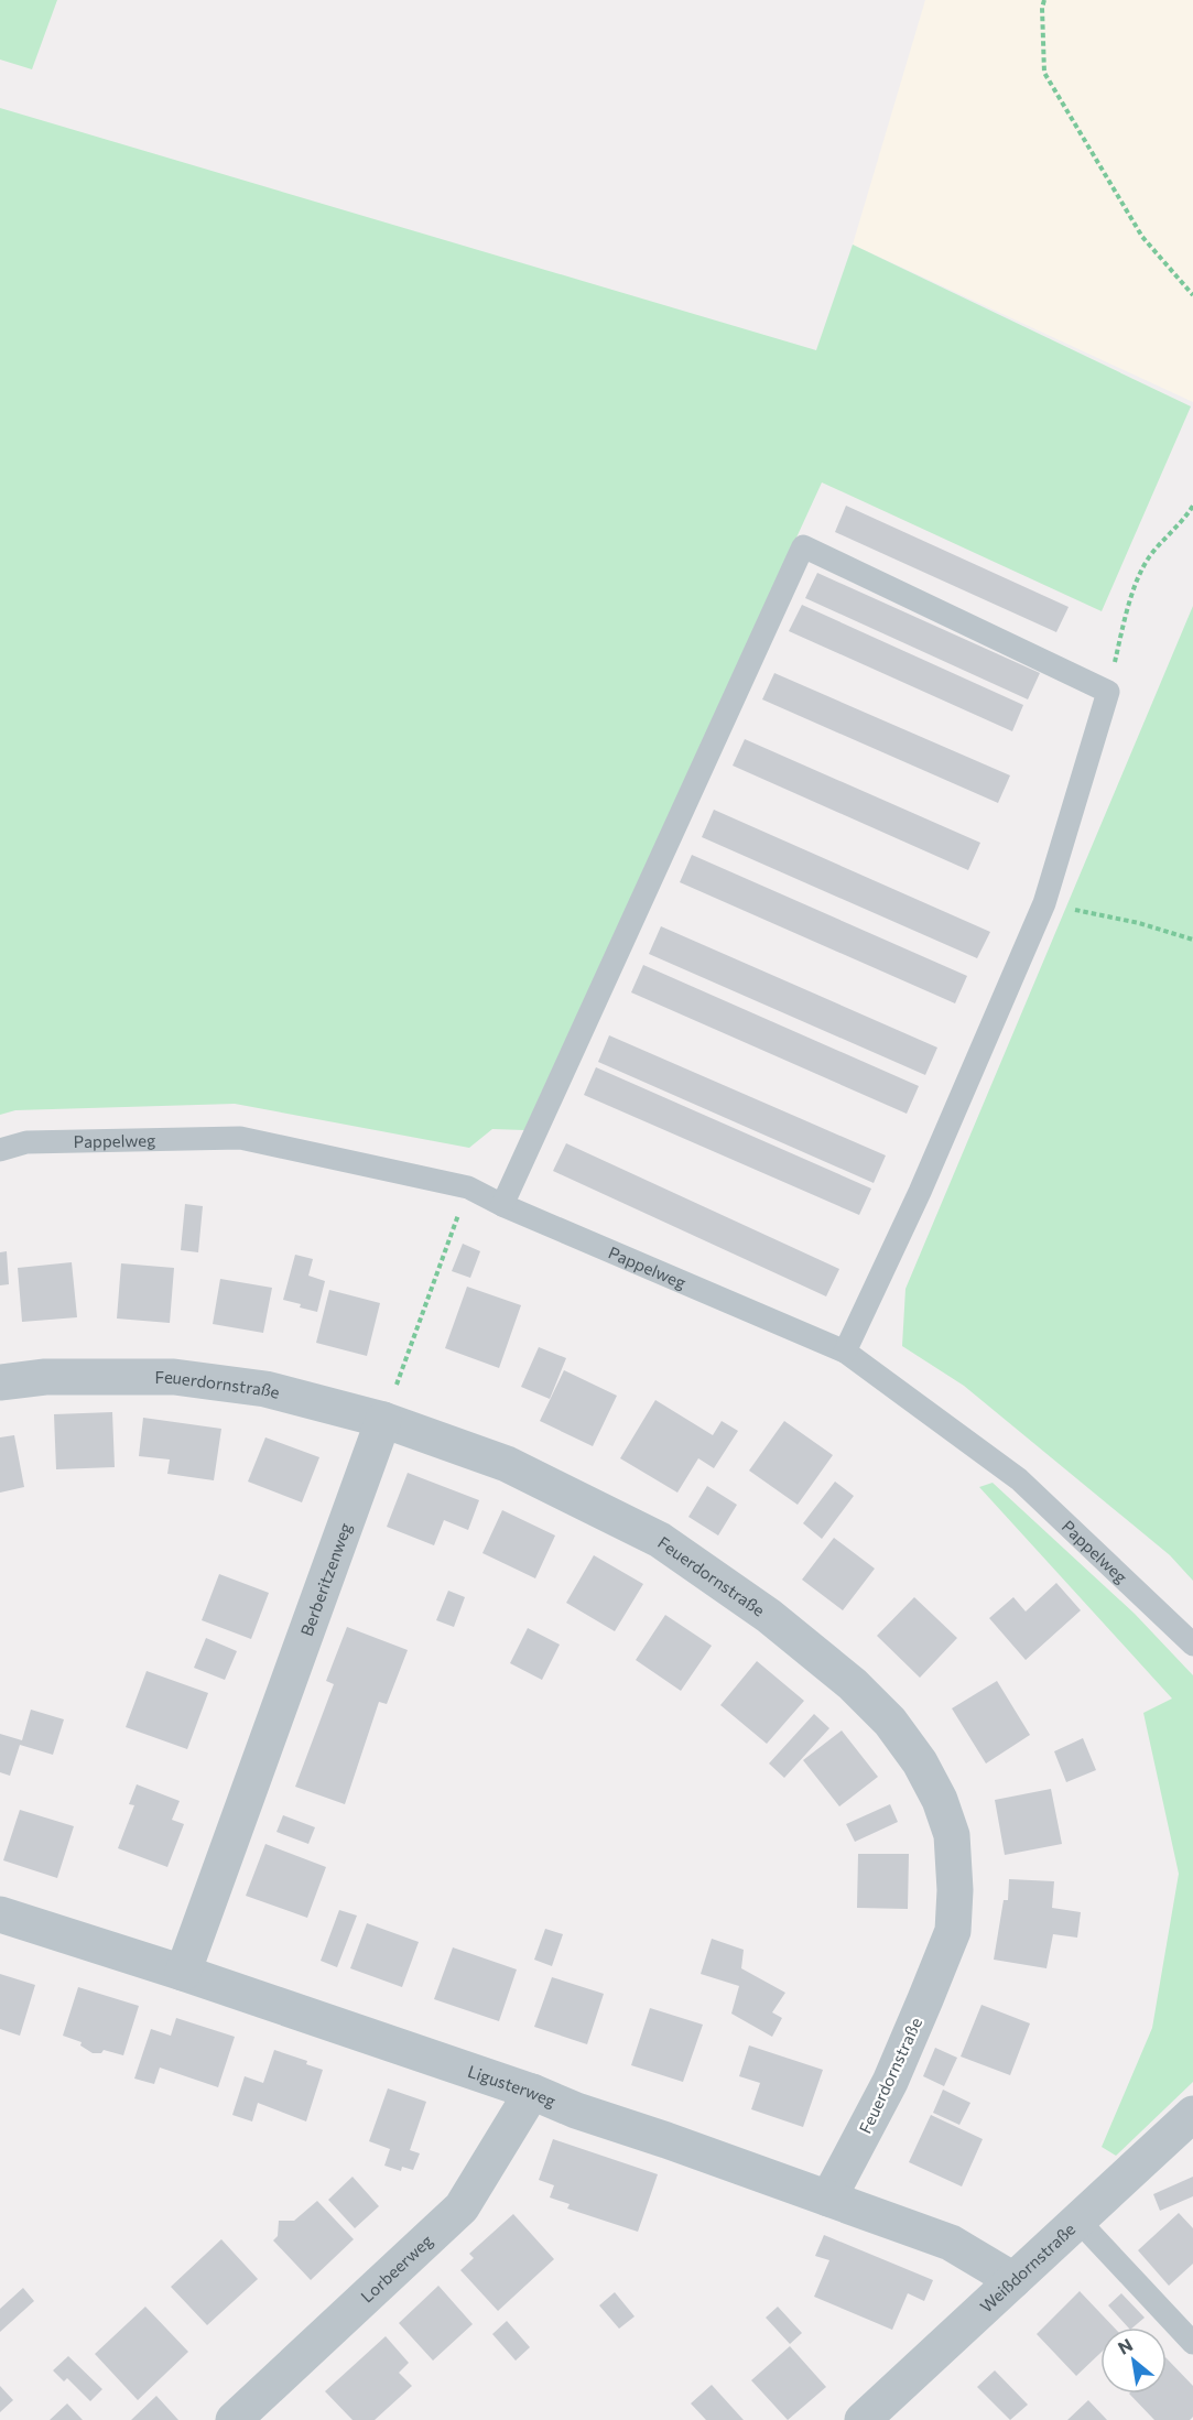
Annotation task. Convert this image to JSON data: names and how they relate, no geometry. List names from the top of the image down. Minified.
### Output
{"streets":{"street":["Feuerdornstraße","Berberitzenweg","Ligusterweg","Weißdornstraße","Lorbeerweg"],"lane":["Pappelweg"]},"crossings":[["Feuerdornstraße","Berberitzenweg"],["Feuerdornstraße","Ligusterweg"],["Berberitzenweg","Ligusterweg"],["Ligusterweg","Weißdornstraße"],["Ligusterweg","Lorbeerweg"]],"north":"top left"}
